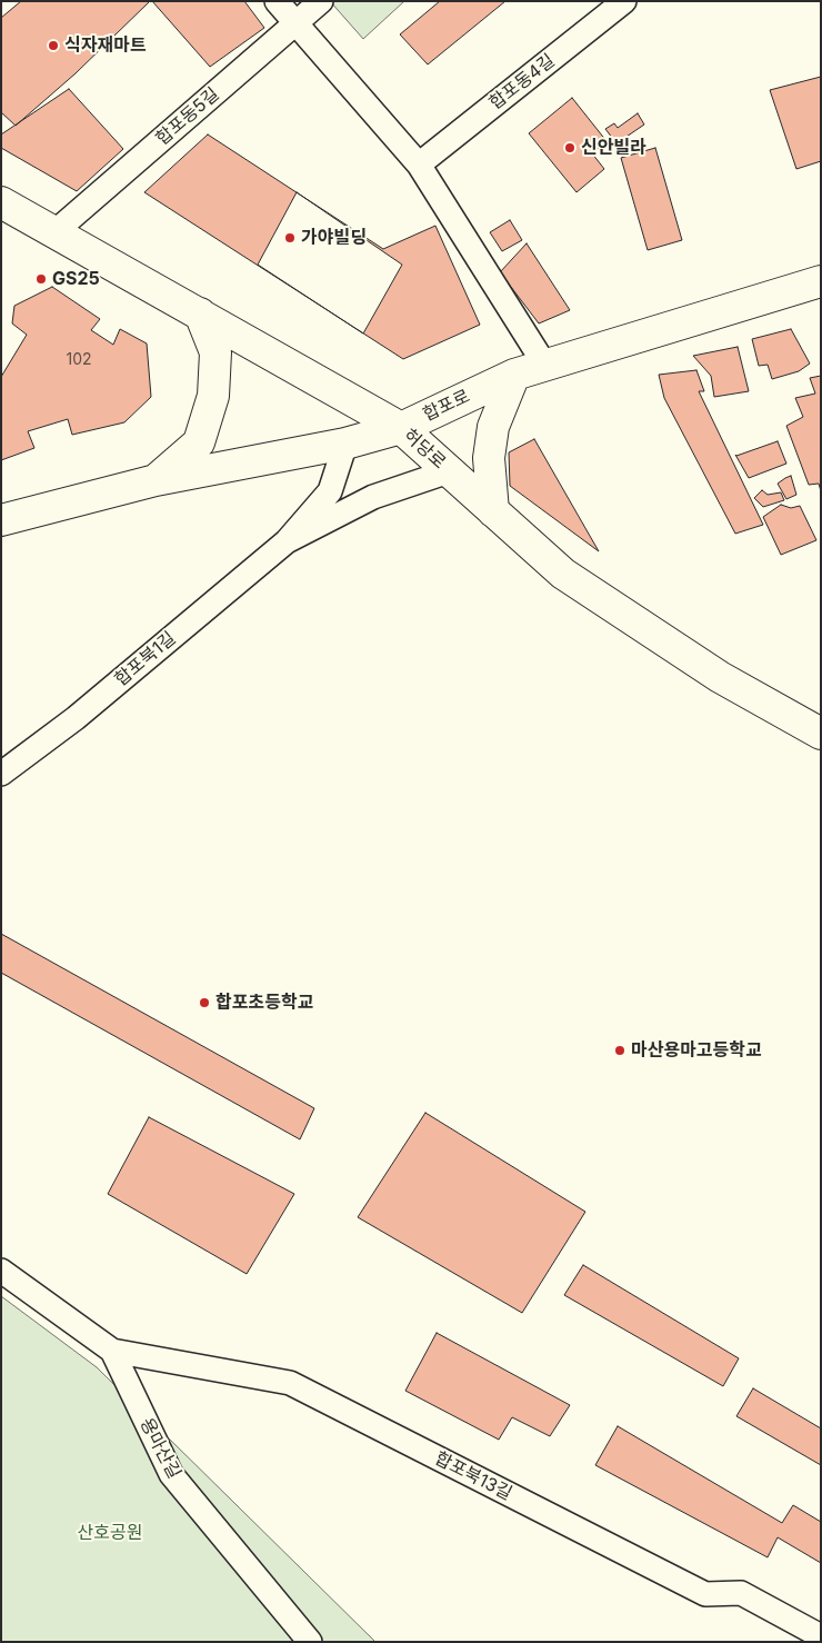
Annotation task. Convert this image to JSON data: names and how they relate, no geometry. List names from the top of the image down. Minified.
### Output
{"streets":{"main road":["합포로","허당로"],"street":["합포동4길","합포동5길","합포북1길","용마산길","합포북13길"]},"crossings":[["합포동5길","허당로"],["합포로","허당로"],["용마산길","합포북13길"]],"parks":["산호공원"],"places":["식자재마트","신안빌라","가야빌딩","GS25","합포초등학교","마산용마고등학교"],"house_numbers":["102"]}
